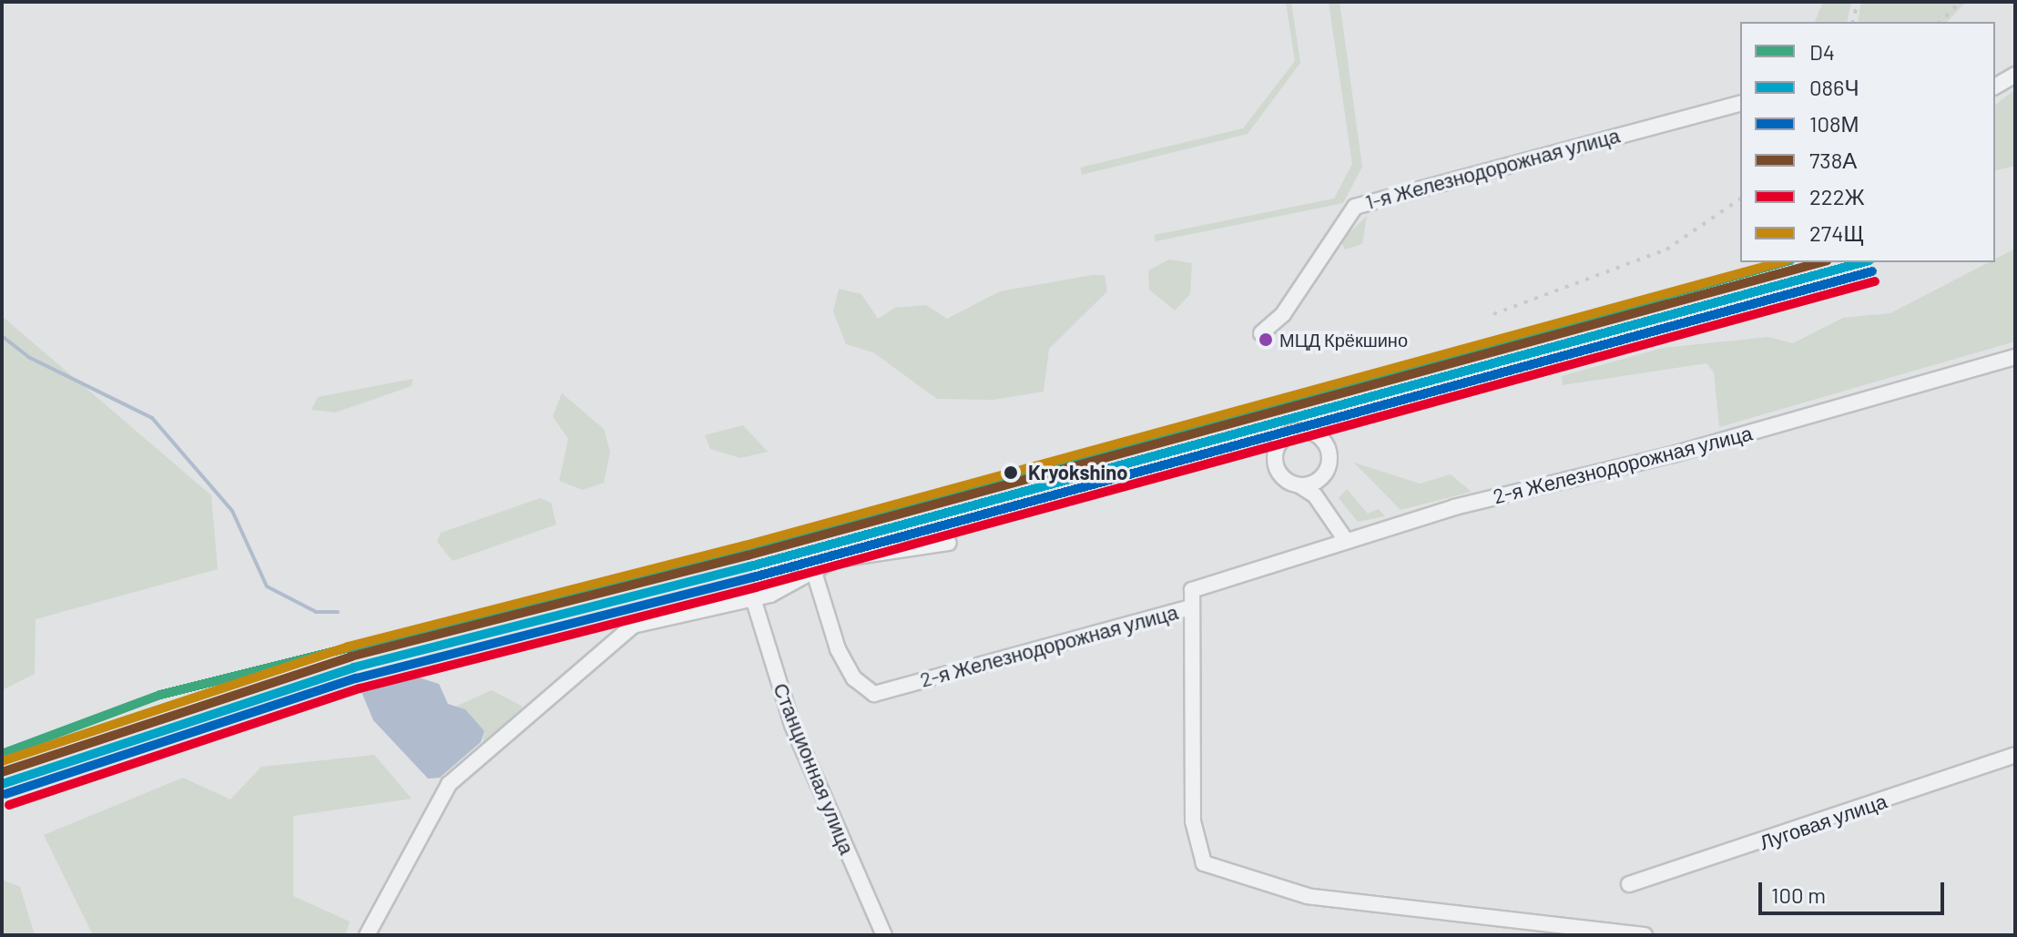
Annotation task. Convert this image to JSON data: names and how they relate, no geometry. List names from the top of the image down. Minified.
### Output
{"streets":{"street":["1-я Железнодорожная улица","2-я Железнодорожная улица","Станционная улица","Луговая улица"]},"places":["МЦД Крёкшино","Kryokshino"],"lines":["transit line D4","transit line 086Ч","transit line 738А","transit line 274Щ","transit line 108М","transit line 222Ж"],"legend":["D4","086Ч","108М","738А","222Ж","274Щ"],"scale_bar":"100 m"}
